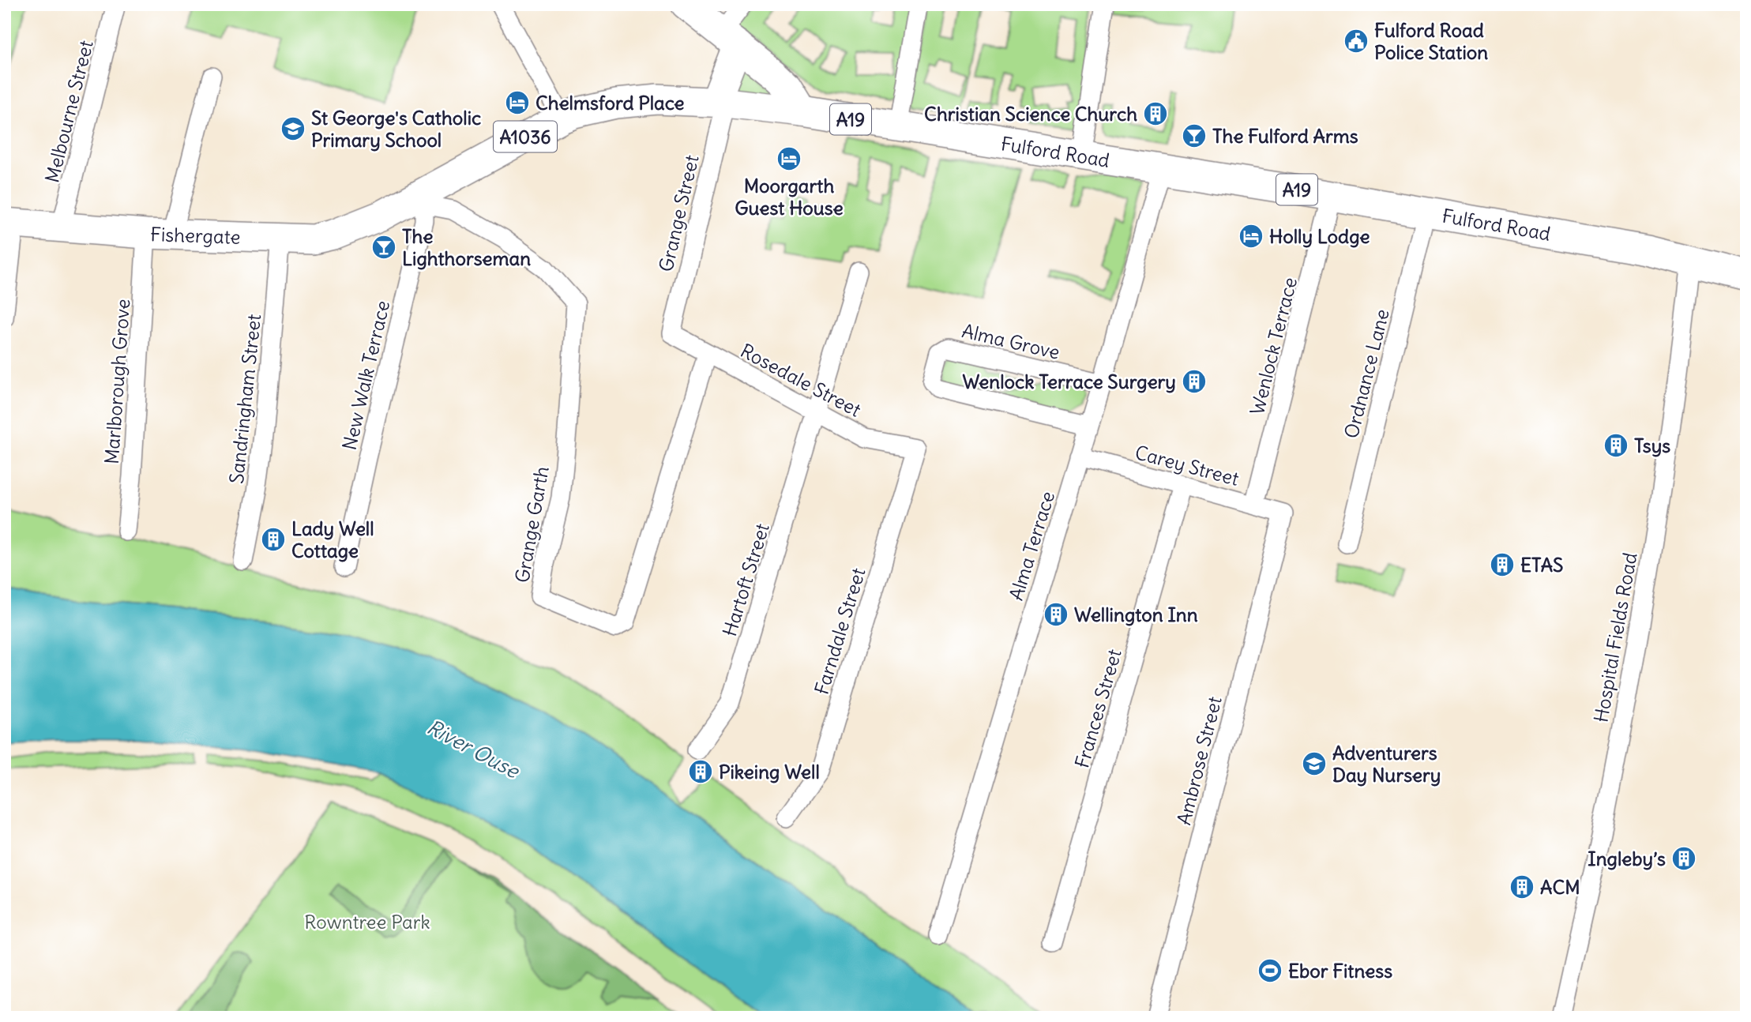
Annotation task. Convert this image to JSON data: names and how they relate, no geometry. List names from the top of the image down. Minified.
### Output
{"streets":{"main road":["A19","A1036","Fulford Road","Fishergate"],"street":["Melbourne Street","Grange Street","Alma Grove","Wenlock Terrace","Ordnance Lane","New Walk Terrace","Rosedale Street","Marlborough Grove","Sandringham Street","Carey Street","Grange Garth","Alma Terrace","Hartoft Street","Farndale Street","Hospital Fields Road","Frances Street","Ambrose Street"]},"crossings":[["Melbourne Street","Fishergate"],["A19","Fulford Road"],["Fulford Road","Grange Street"],["Fulford Road","Fishergate"],["Fulford Road","Wenlock Terrace"],["Fulford Road","Ordnance Lane"],["Fulford Road","New Walk Terrace"],["Fulford Road","Grange Garth"],["Fulford Road","Alma Terrace"],["Fulford Road","Hospital Fields Road"],["Grange Street","Rosedale Street"],["Fishergate","Marlborough Grove"],["Fishergate","Sandringham Street"],["Alma Grove","Alma Terrace"],["Wenlock Terrace","Carey Street"],["New Walk Terrace","Grange Garth"],["Rosedale Street","Grange Garth"],["Rosedale Street","Hartoft Street"],["Rosedale Street","Farndale Street"],["Carey Street","Alma Terrace"],["Carey Street","Frances Street"],["Carey Street","Ambrose Street"]],"water":["River Ouse"],"parks":["Rowntree Park"],"places":{"public building":["Fulford Road Police Station"],"hotel":["Chelmsford Place","Moorgarth Guest House","Holly Lodge"],"building":["Christian Science Church","Wenlock Terrace Surgery","Tsys","Lady Well Cottage","ETAS","Wellington Inn","Pikeing Well","Ingleby’s","ACM"],"school or university":["St George's Catholic Primary School","Adventurers Day Nursery"],"bar":["The Fulford Arms","The Lighthorseman"],"sports":["Ebor Fitness"]}}
